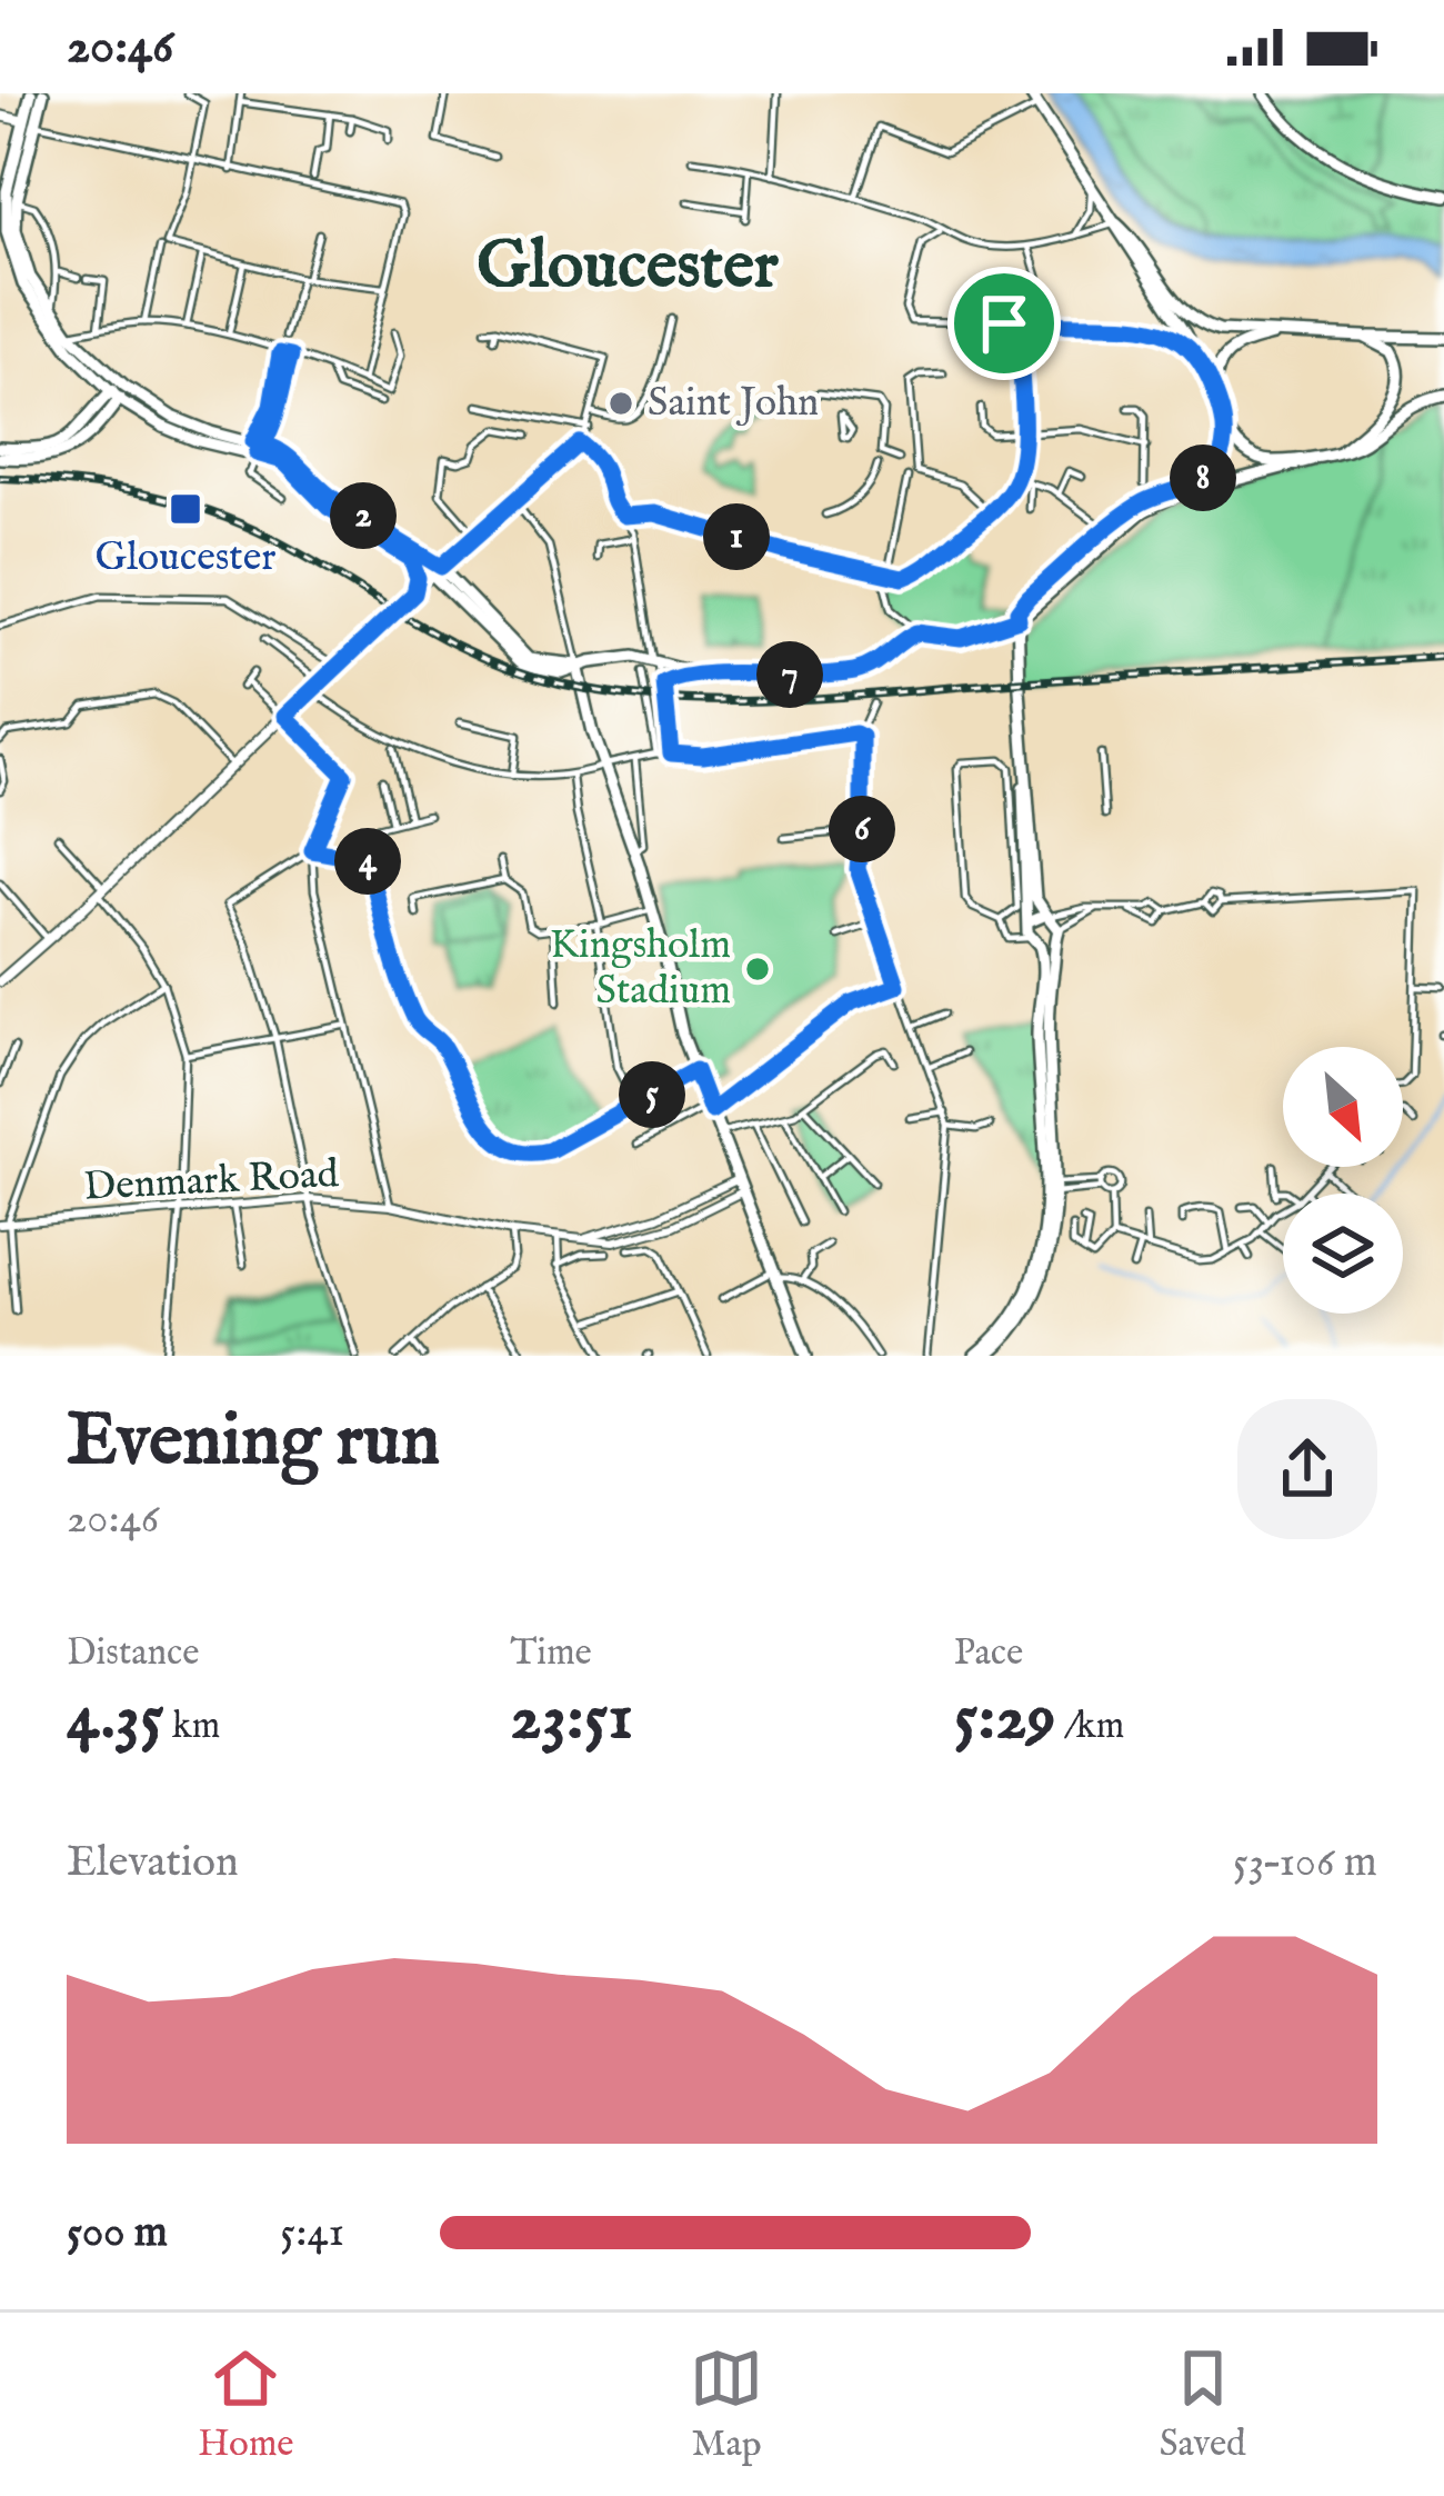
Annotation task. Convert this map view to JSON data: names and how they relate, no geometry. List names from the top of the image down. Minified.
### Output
{"streets":{"street":["Denmark Road"]},"districts":["Gloucester"],"places":{"other":["Saint John","Kingsholm Stadium"],"transit":["Gloucester"]},"north":"bottom right","page":{"status":"20:46","pins":["8","2","1","7","6","4","5"],"heading":["Evening run","20:46"],"stats":[["Distance","4.35 km"],["Time","23:51"],["Pace","5:29 /km"]],"chart":["Elevation","53–106 m"],"list":[{"name":"500 m","note":"5:41"}],"tabs":["Home","Map","Saved"]}}
